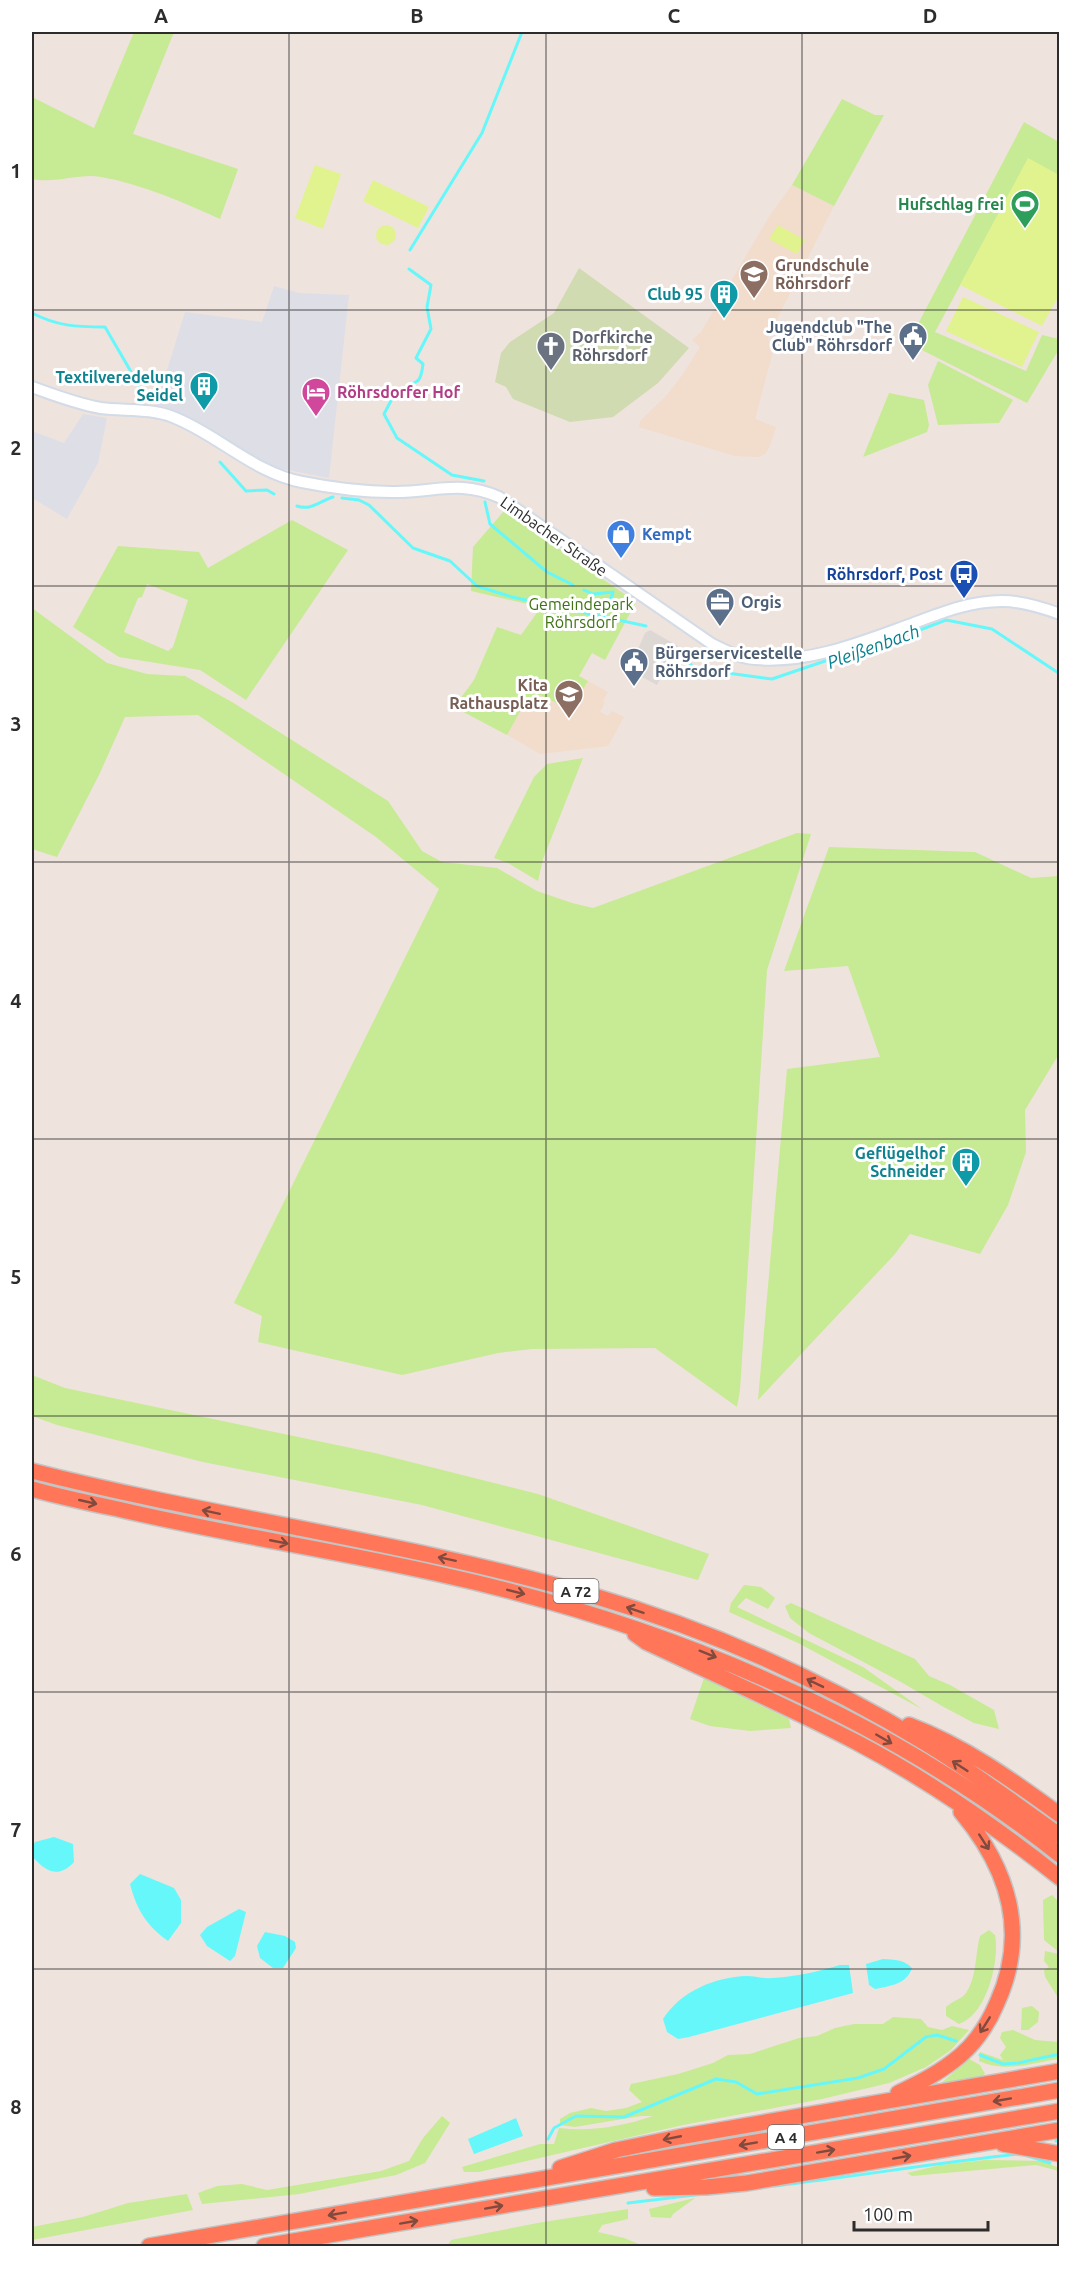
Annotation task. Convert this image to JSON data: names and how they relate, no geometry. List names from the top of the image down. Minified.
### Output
{"streets":{"highway":["A 72","A 4"],"street":["Limbacher Straße"]},"water":["Pleißenbach"],"parks":["Gemeindepark Röhrsdorf"],"places":{"sports":["Hufschlag frei"],"school or university":["Grundschule Röhrsdorf","Kita Rathausplatz"],"building":["Club 95","Textilveredelung Seidel","Geflügelhof Schneider"],"public building":["Jugendclub \"The Club\" Röhrsdorf","Bürgerservicestelle Röhrsdorf"],"church":["Dorfkirche Röhrsdorf"],"hotel":["Röhrsdorfer Hof"],"shop":["Kempt"],"bus stop":["Röhrsdorf, Post"],"office":["Orgis"]},"scale_bar":"100 m","grid":{"columns":["A","B","C","D"],"rows":["1","2","3","4","5","6","7","8"]}}
